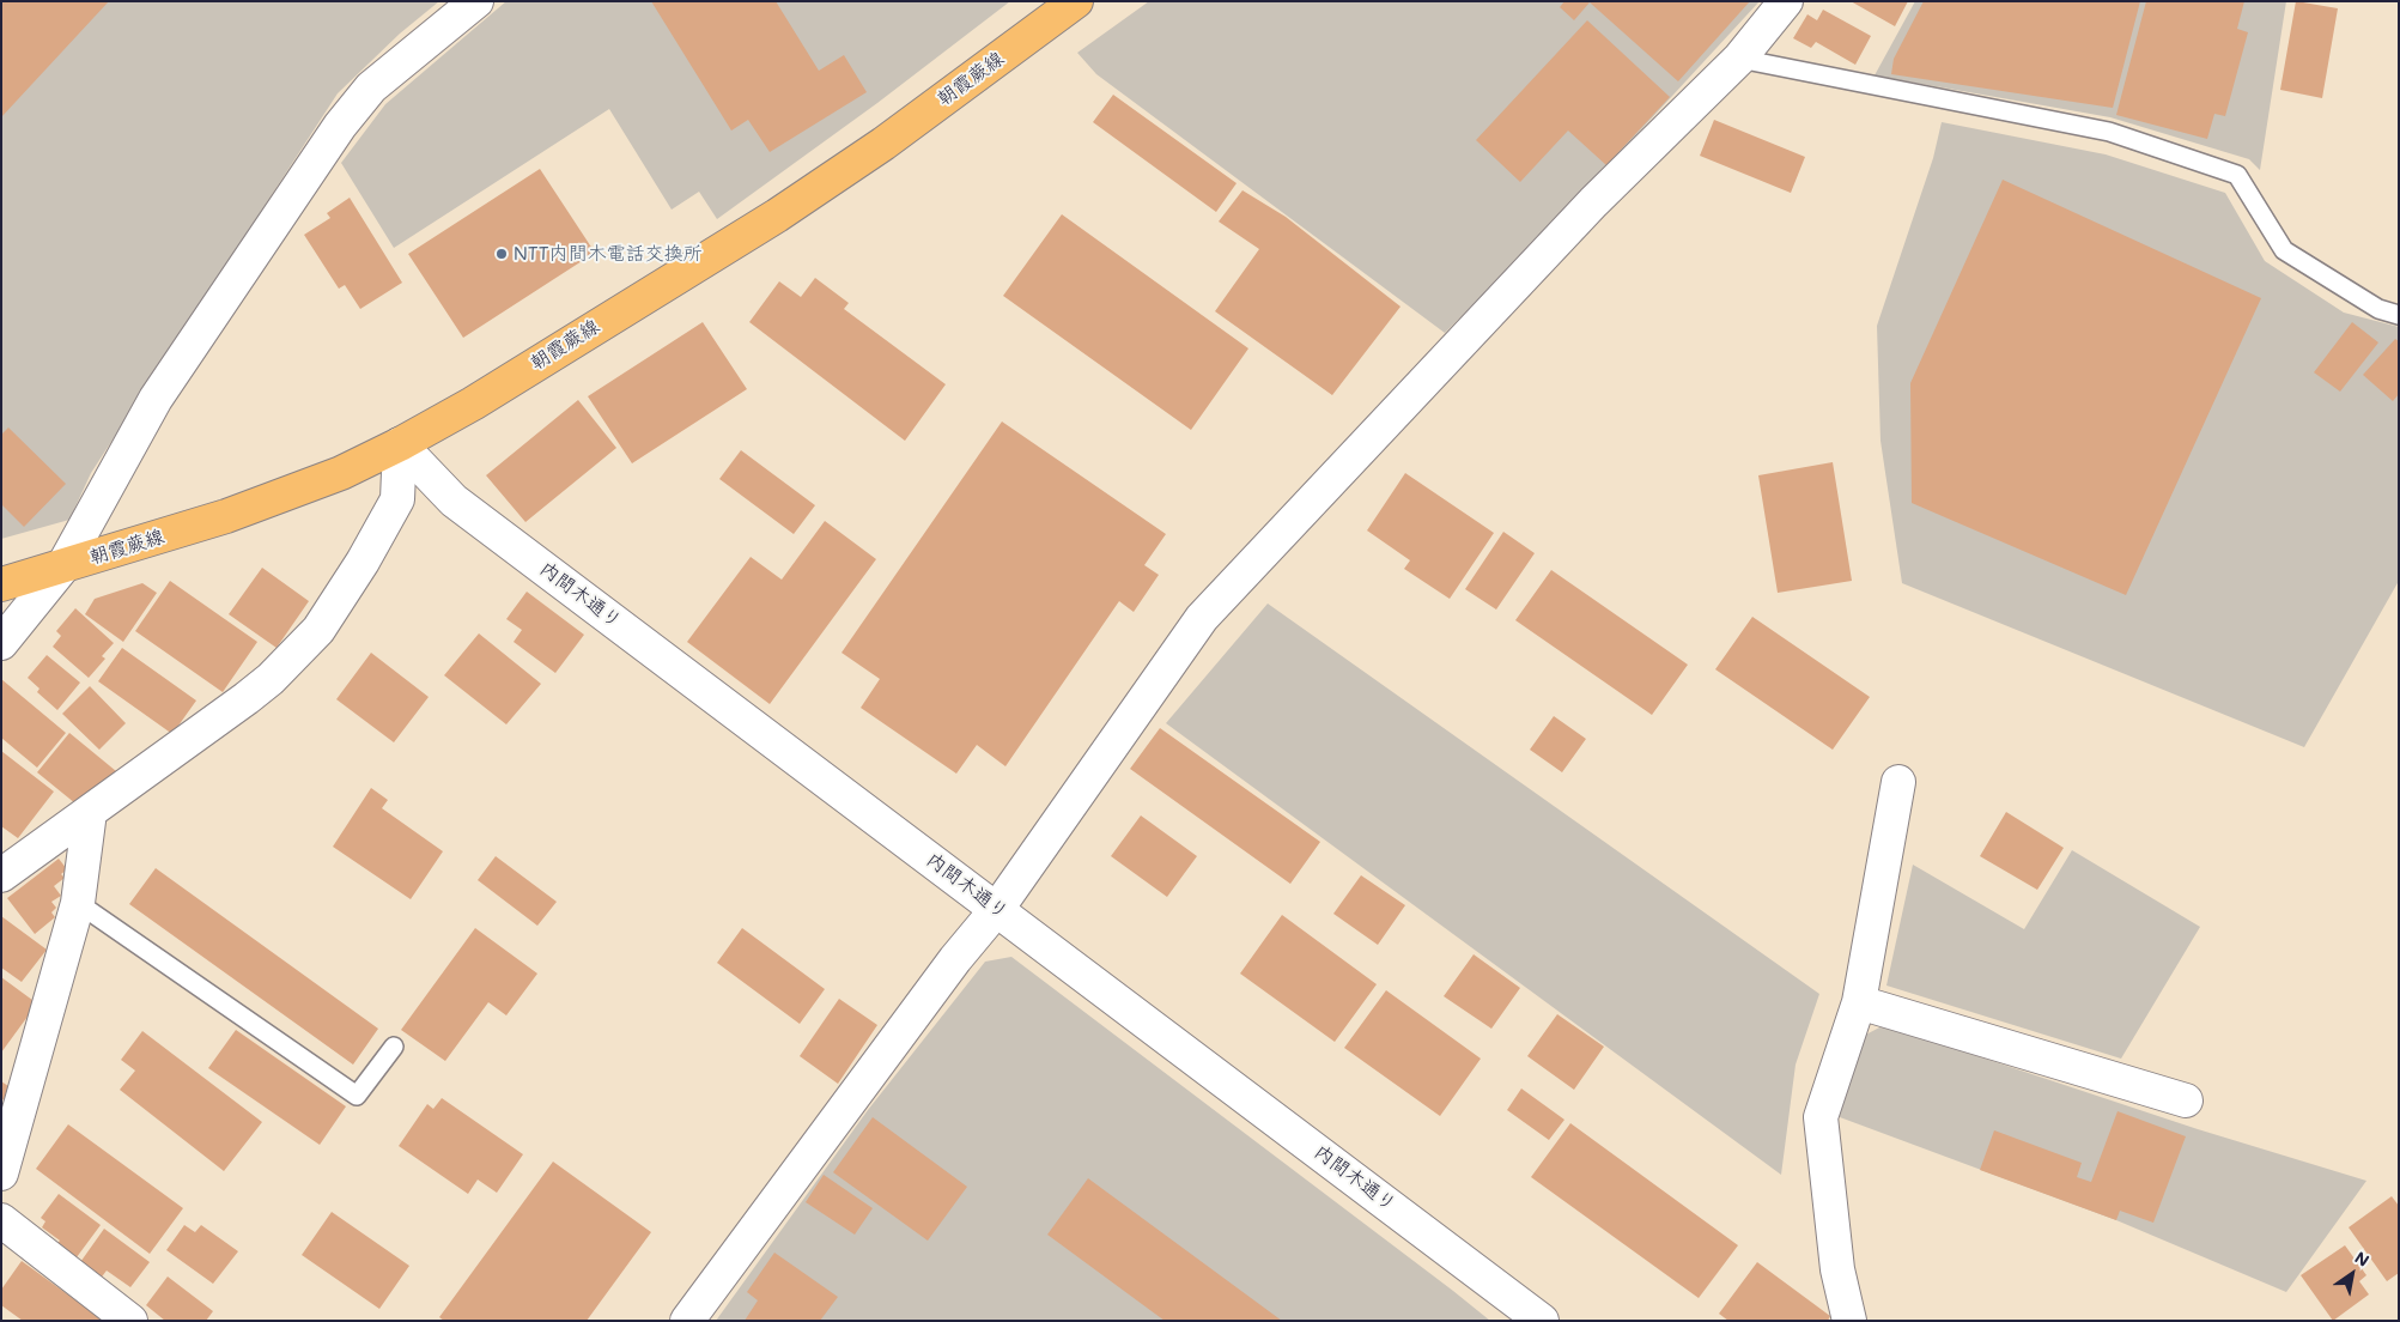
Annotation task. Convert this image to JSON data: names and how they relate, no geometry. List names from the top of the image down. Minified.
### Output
{"streets":{"main road":["朝霞蕨線"],"street":["内間木通り"]},"crossings":[["朝霞蕨線","内間木通り"]],"places":["NTT内間木電話交換所"],"north":"top right"}
